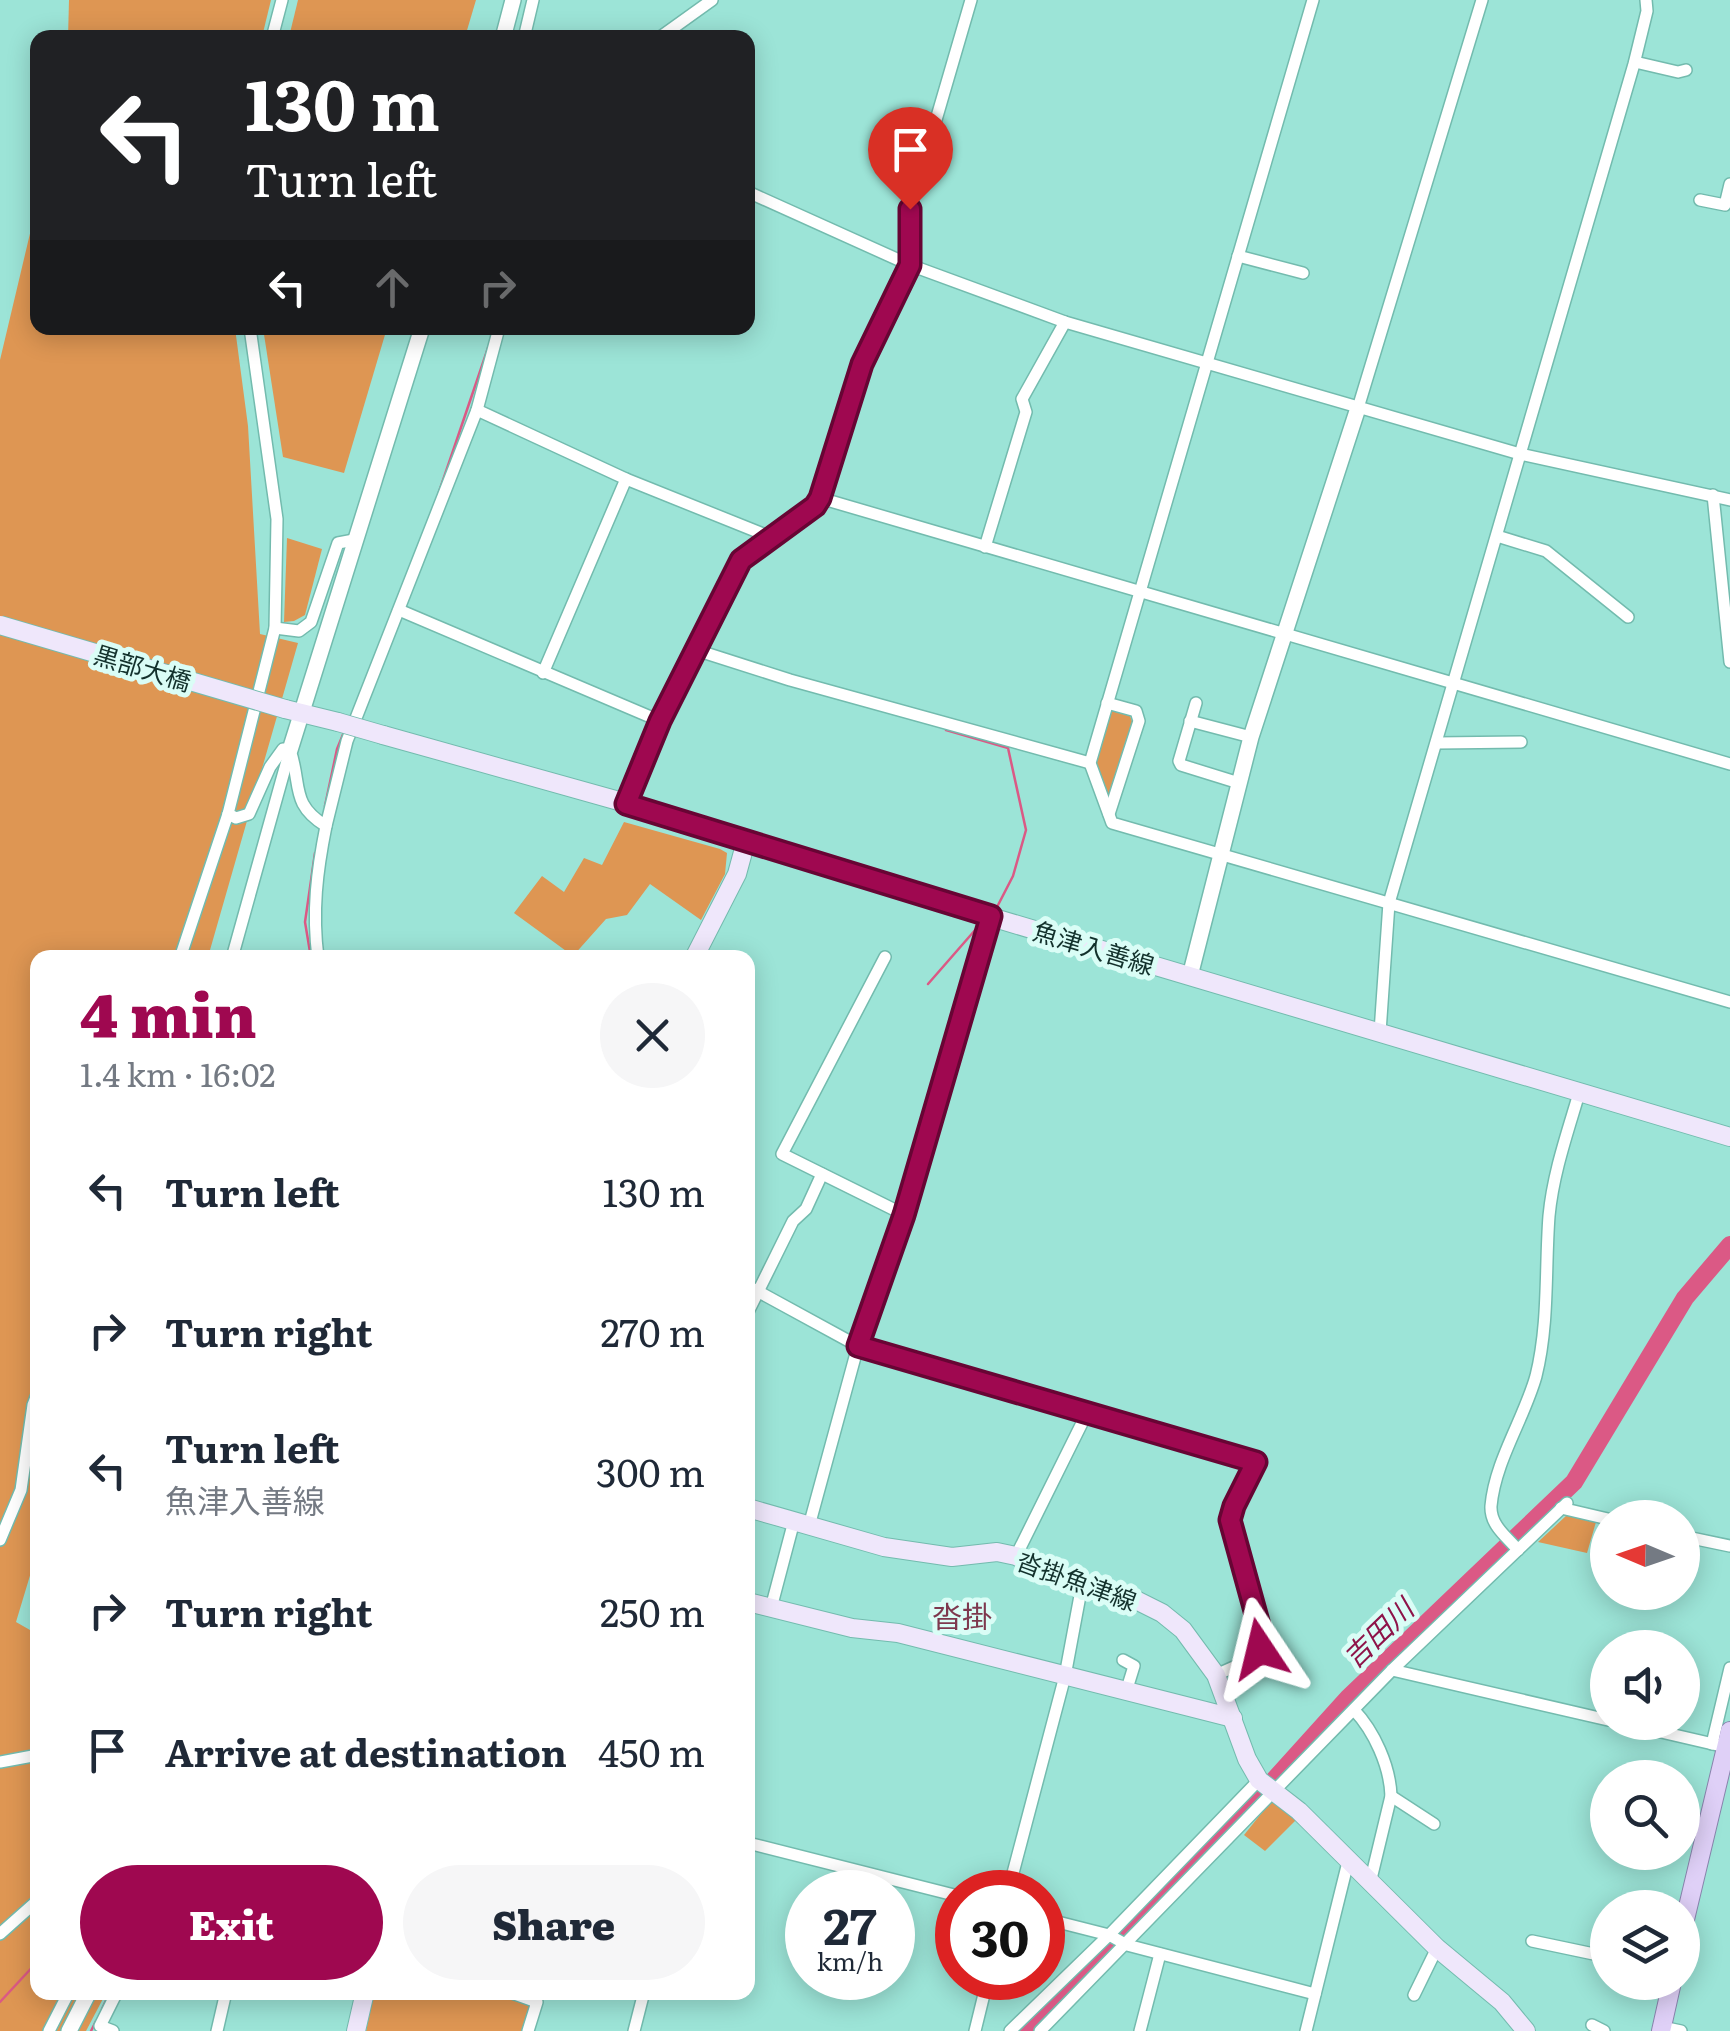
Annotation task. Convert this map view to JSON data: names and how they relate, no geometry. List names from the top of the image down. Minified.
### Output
{"streets":{"main road":["黒部大橋","魚津入善線","沓掛魚津線"]},"crossings":[["黒部大橋","魚津入善線"]],"districts":["沓掛"],"water":["吉田川"],"north":"left","page":{"turn":["130 m","Turn left"],"heading":["4 min","1.4 km · 16:02"],"list":[{"name":"Turn left","value":"130 m"},{"name":"Turn right","value":"270 m"},{"name":"Turn left","note":"魚津入善線","value":"300 m"},{"name":"Turn right","value":"250 m"},{"name":"Arrive at destination","value":"450 m"}],"buttons":["Exit","Share"],"speed":"27 km/h","limit":"30"}}
